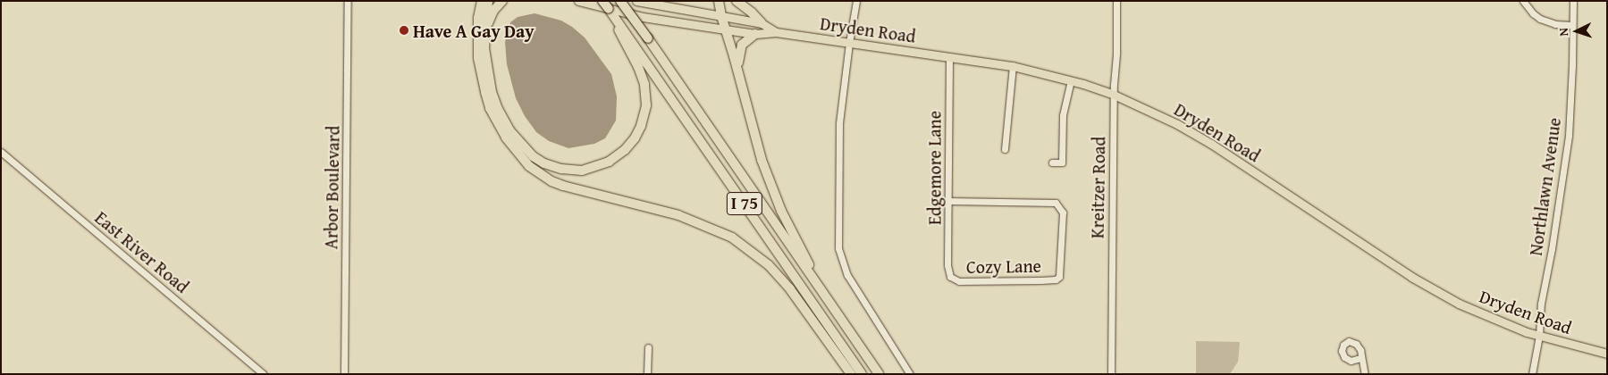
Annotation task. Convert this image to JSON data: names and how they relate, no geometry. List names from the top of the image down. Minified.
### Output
{"streets":{"highway":["I 75"],"main road":["Dryden Road"],"street":["Edgemore Lane","Northlawn Avenue","Arbor Boulevard","Kreitzer Road","East River Road","Cozy Lane"]},"crossings":[["Dryden Road","Edgemore Lane"],["Dryden Road","Northlawn Avenue"],["Dryden Road","Kreitzer Road"],["Edgemore Lane","Cozy Lane"]],"places":["Have A Gay Day"],"north":"left"}
